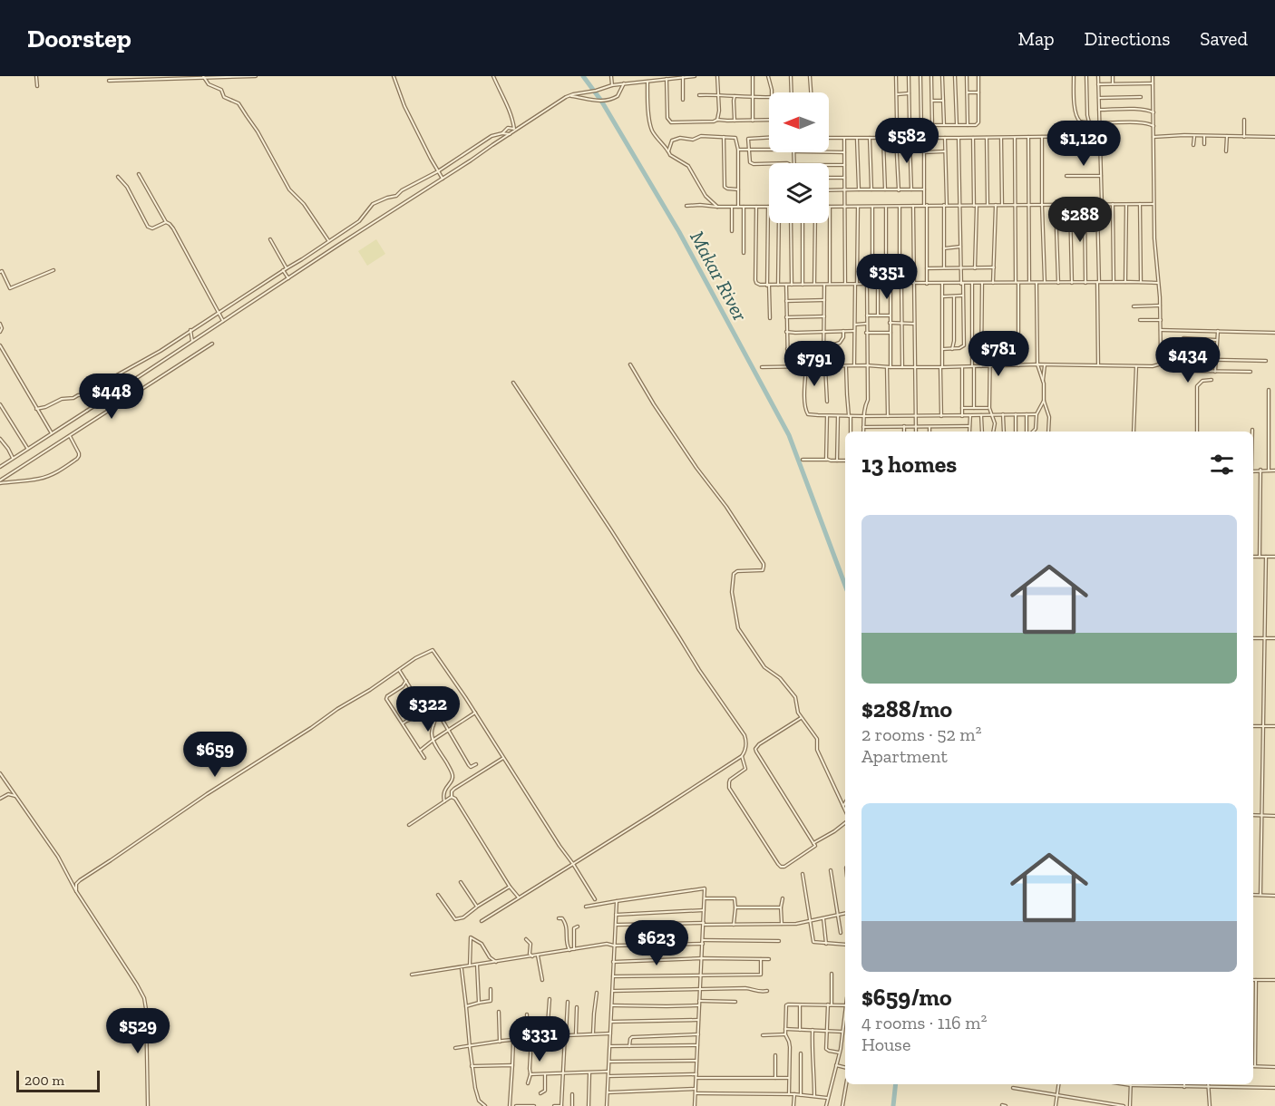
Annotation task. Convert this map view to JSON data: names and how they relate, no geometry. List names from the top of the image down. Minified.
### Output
{"water":["Makar River"],"scale_bar":"200 m","north":"left","page":{"header":"Doorstep","nav":["Map","Directions","Saved"],"price":["$582","$1,120","$288","$351","$781","$434","$791","$448","$322","$659","$623","$529","$331"],"heading":"13 homes","list":[{"name":"$288/mo","note":"2 rooms · 52 m² · Apartment"},{"name":"$659/mo","note":"4 rooms · 116 m² · House"}],"scale":"200 m"}}
